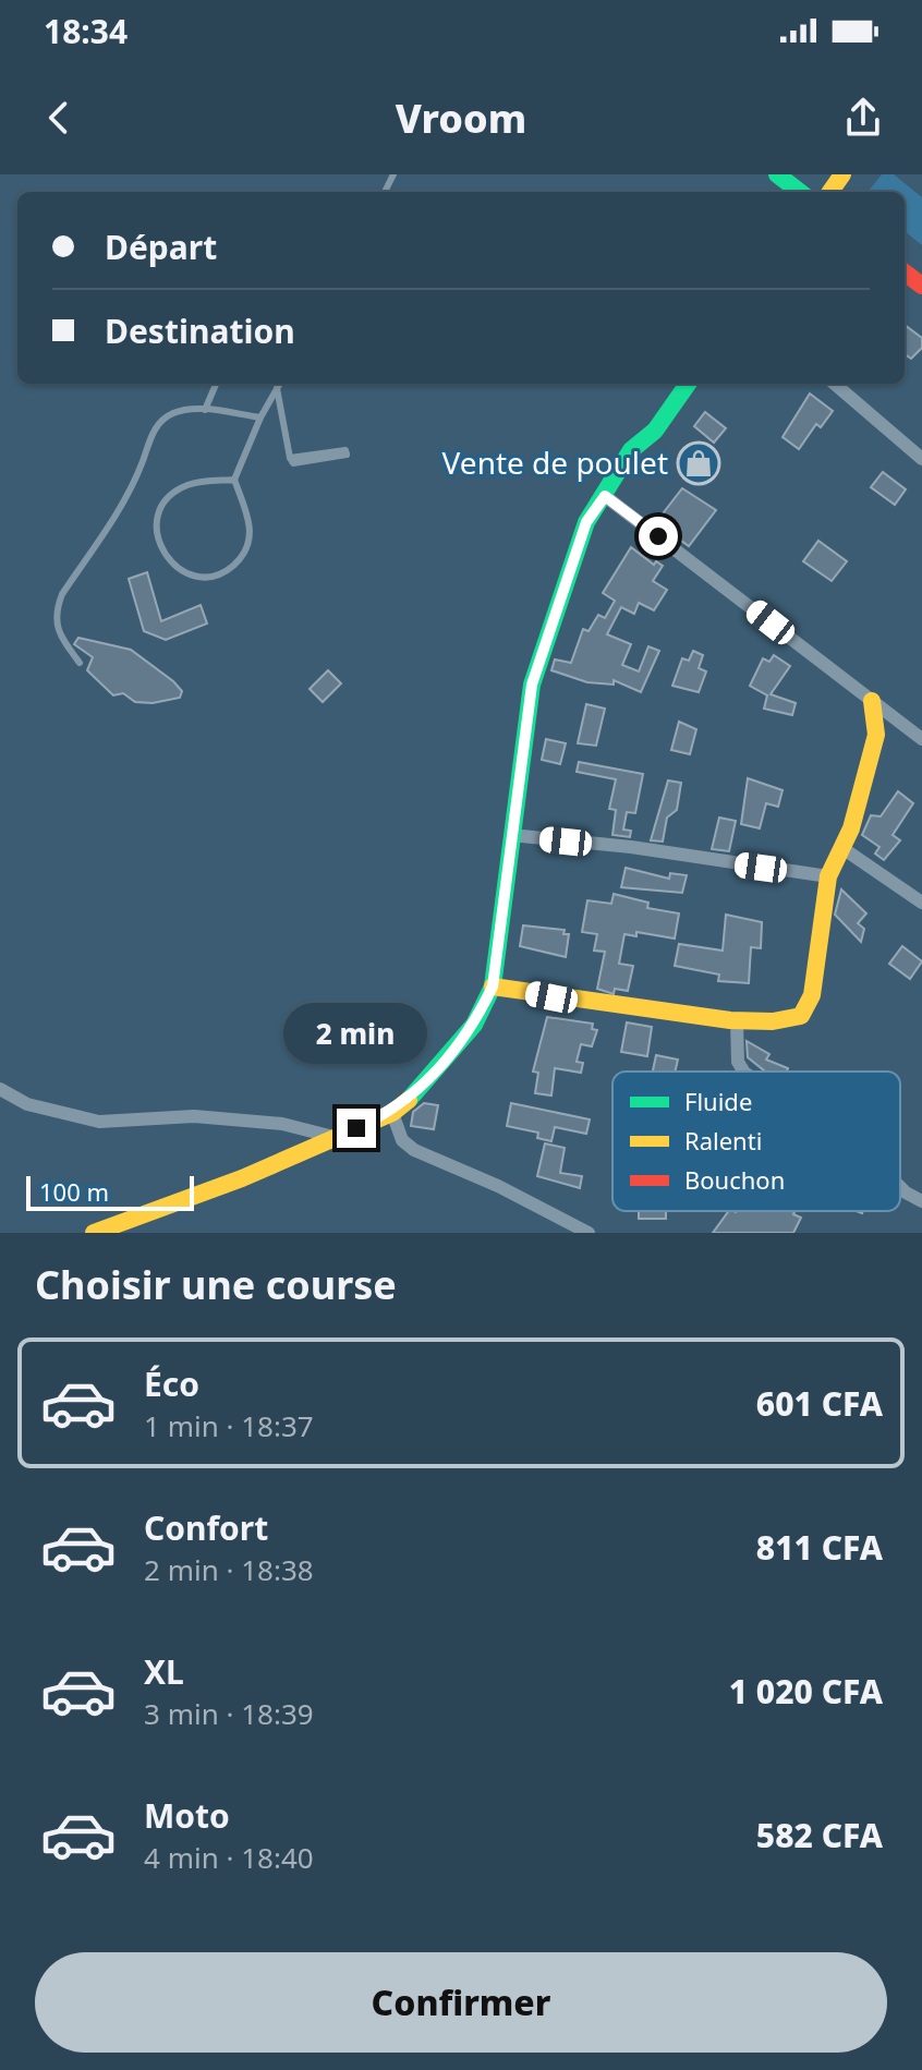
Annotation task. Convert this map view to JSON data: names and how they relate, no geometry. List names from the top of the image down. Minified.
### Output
{"places":{"shop":["Vente de poulet"]},"legend":["Fluide","Ralenti","Bouchon"],"scale_bar":"100 m","page":{"status":"18:34","header":"Vroom","banner":["Départ","Destination"],"bubble":"2 min","scale":"100 m","heading":"Choisir une course","list":[{"name":"Éco","note":"1 min · 18:37","value":"601 CFA"},{"name":"Confort","note":"2 min · 18:38","value":"811 CFA"},{"name":"XL","note":"3 min · 18:39","value":"1 020 CFA"},{"name":"Moto","note":"4 min · 18:40","value":"582 CFA"}],"buttons":"Confirmer"}}
